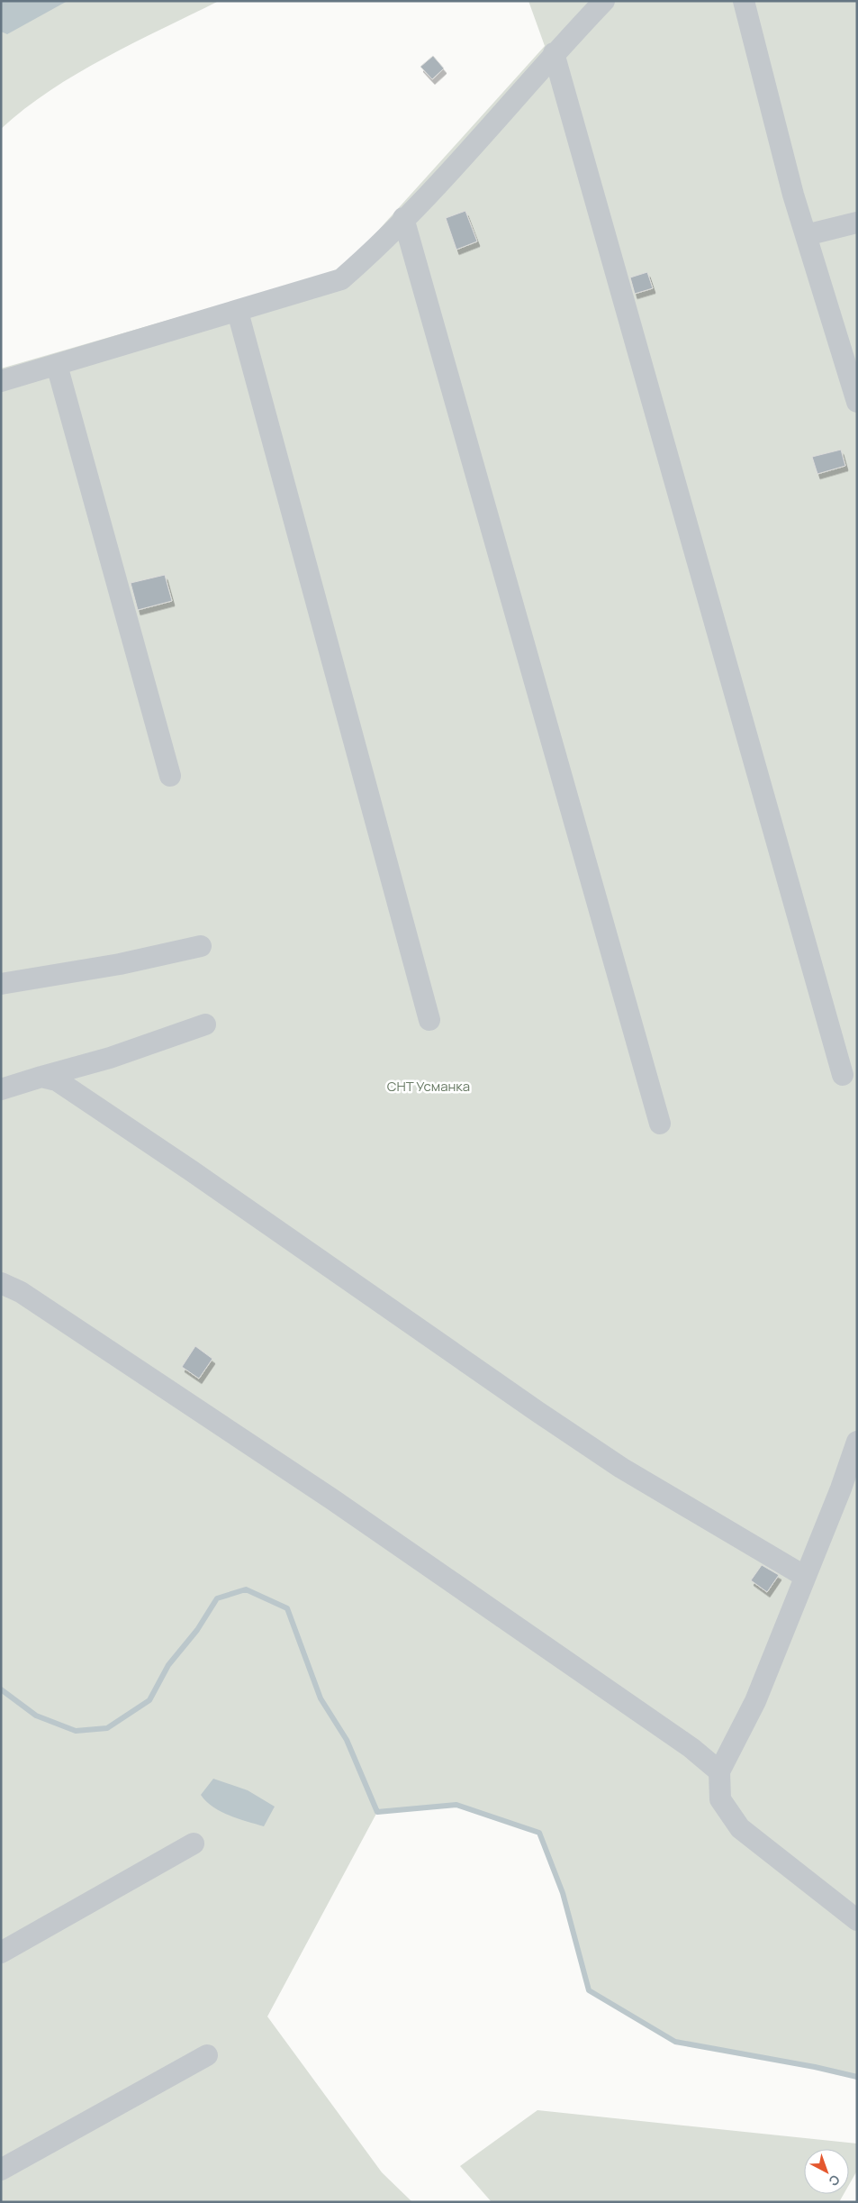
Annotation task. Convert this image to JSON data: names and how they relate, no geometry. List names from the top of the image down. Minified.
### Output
{"parks":["СНТ Усманка"],"north":"bottom right"}
